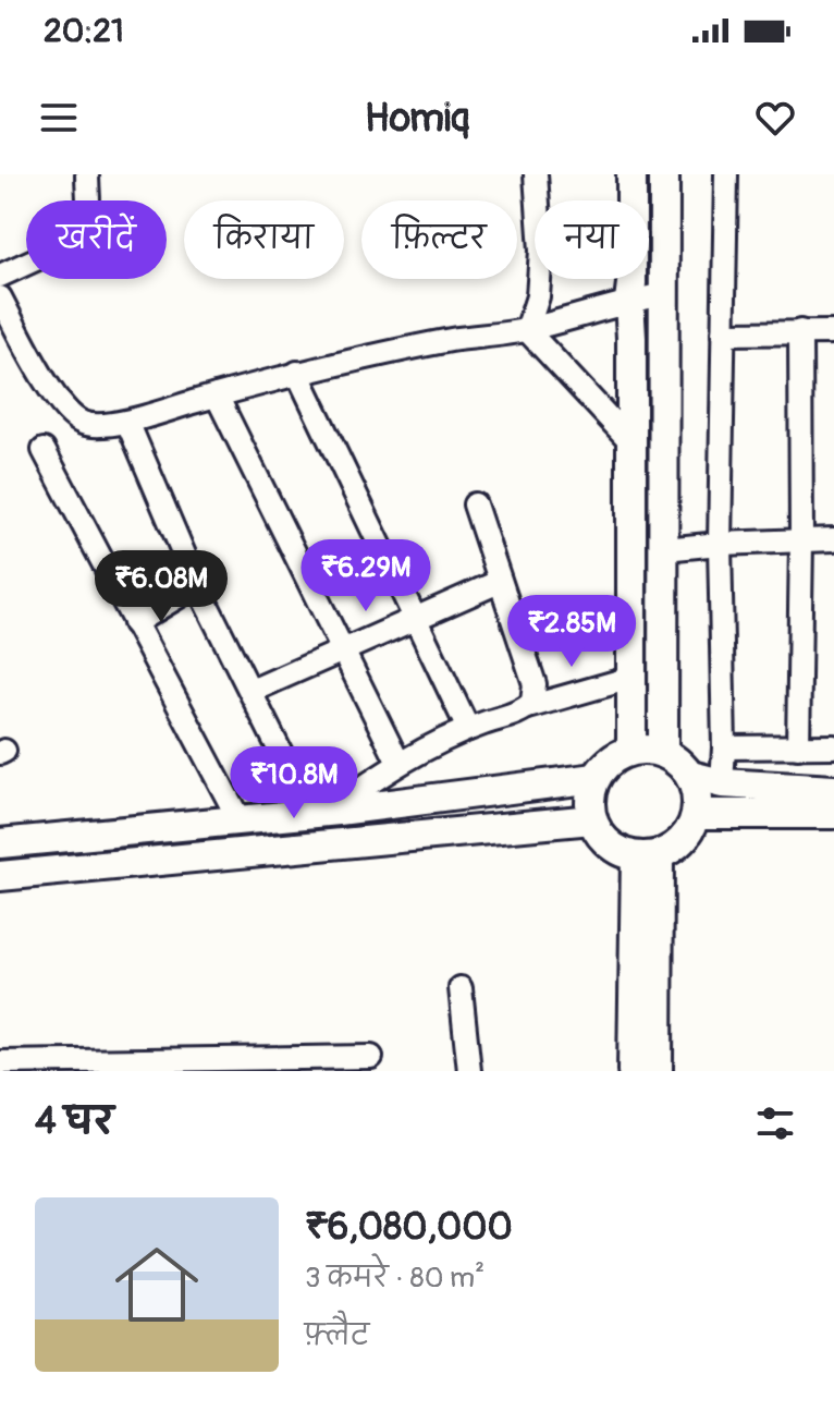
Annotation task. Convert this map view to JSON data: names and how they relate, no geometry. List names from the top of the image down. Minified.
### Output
{"page":{"status":"20:21","header":"Homiq","chip":["खरीदें","किराया","फ़िल्टर","नया"],"price":["₹6.29M","₹6.08M","₹2.85M","₹10.8M"],"heading":"4 घर","list":[{"name":"₹6,080,000","note":"3 कमरे · 80 m² · फ़्लैट"}]}}
